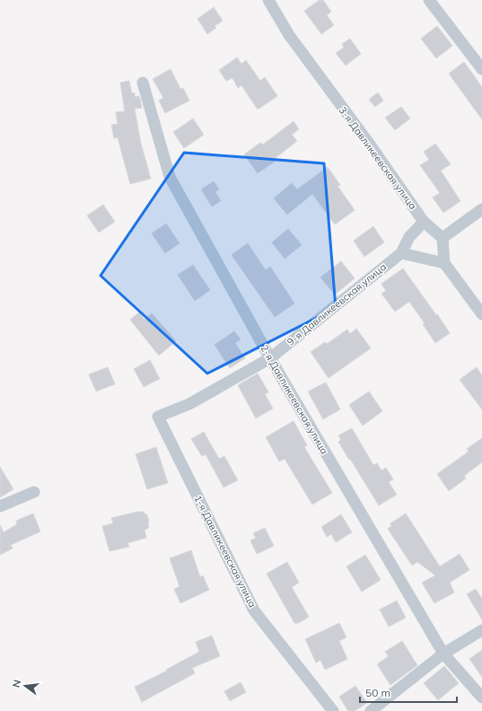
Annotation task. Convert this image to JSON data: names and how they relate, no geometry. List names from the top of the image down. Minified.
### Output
{"streets":{"street":["3-я Давликеевская улица","9-я Давликеевская улица","2-я Давликеевская улица","1-я Давликеевская улица"]},"crossings":[["3-я Давликеевская улица","9-я Давликеевская улица"],["9-я Давликеевская улица","2-я Давликеевская улица"],["9-я Давликеевская улица","1-я Давликеевская улица"]],"scale_bar":"50 m","north":"left"}
